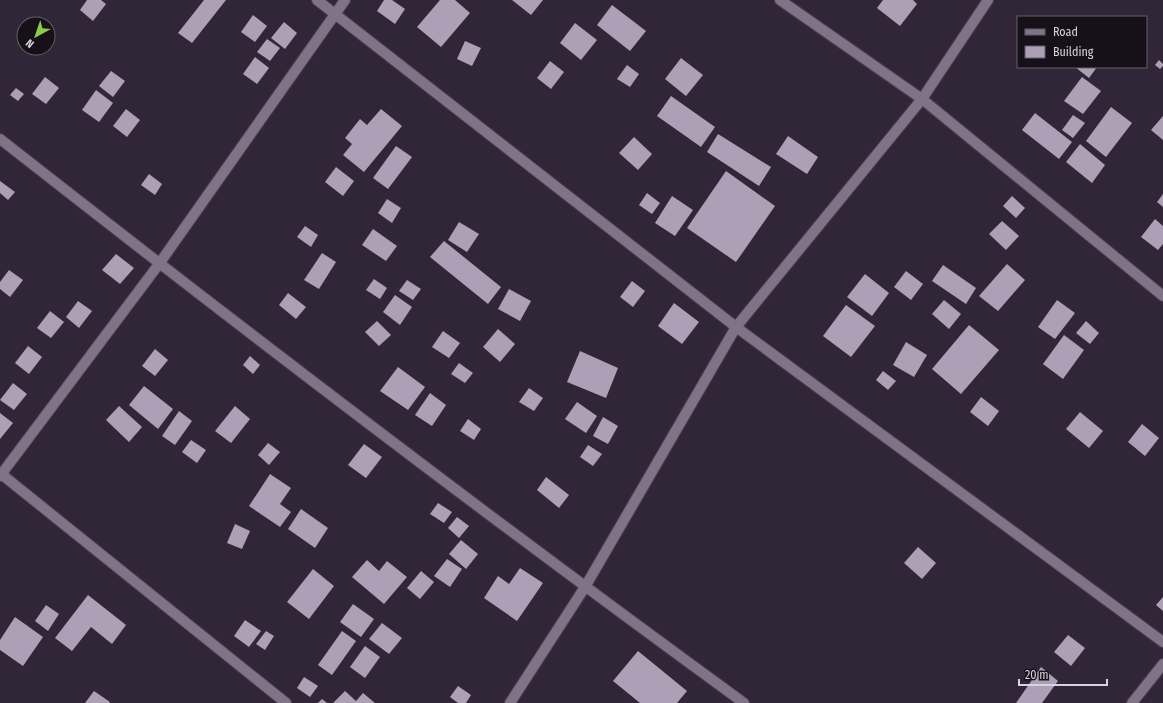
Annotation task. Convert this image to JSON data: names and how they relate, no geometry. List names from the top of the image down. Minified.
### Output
{"legend":["Road","Building"],"scale_bar":"20 m","north":"bottom left"}
